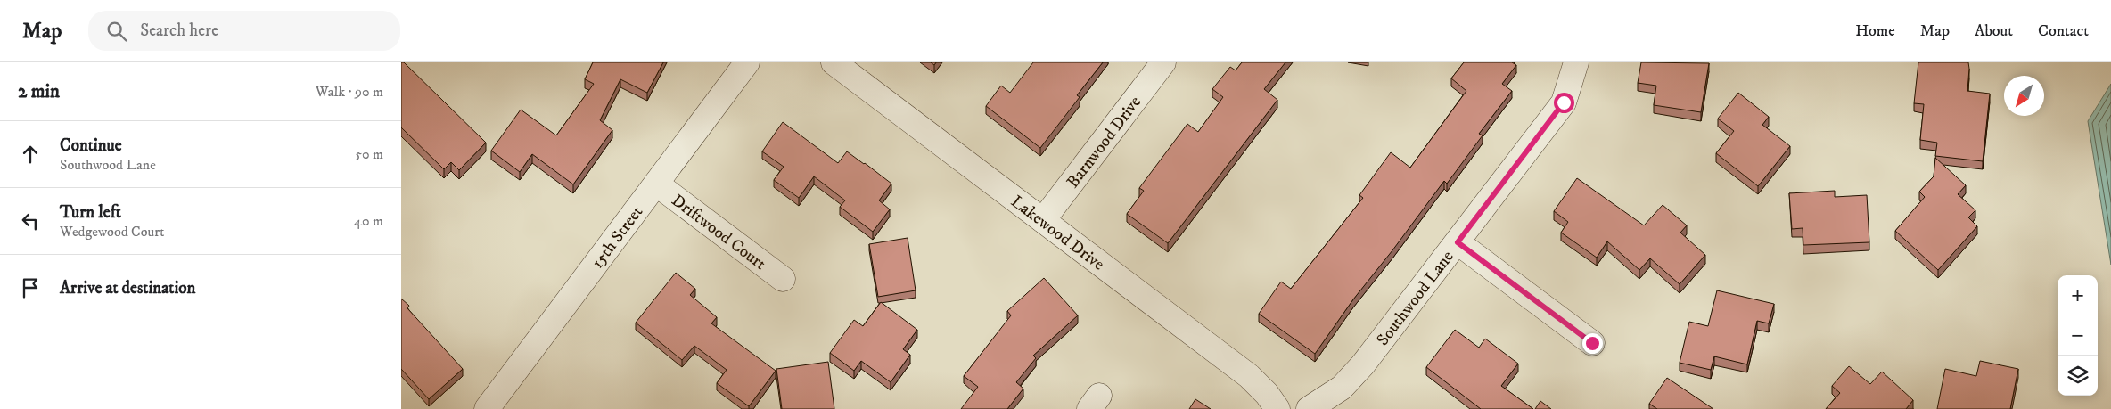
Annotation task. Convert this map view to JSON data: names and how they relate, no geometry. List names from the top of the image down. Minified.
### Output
{"streets":{"street":["Barnwood Drive","Driftwood Court","Lakewood Drive","15th Street","Southwood Lane"]},"crossings":[["Barnwood Drive","Lakewood Drive"],["Driftwood Court","15th Street"]],"north":"bottom left","page":{"header":"Map","search":"Search here","nav":["Home","Map","About","Contact"],"heading":["2 min","Walk · 90 m"],"list":[["Continue","Southwood Lane","50 m"],["Turn left","Wedgewood Court","40 m"],"Arrive at destination"],"map_buttons":["+","−"]}}
